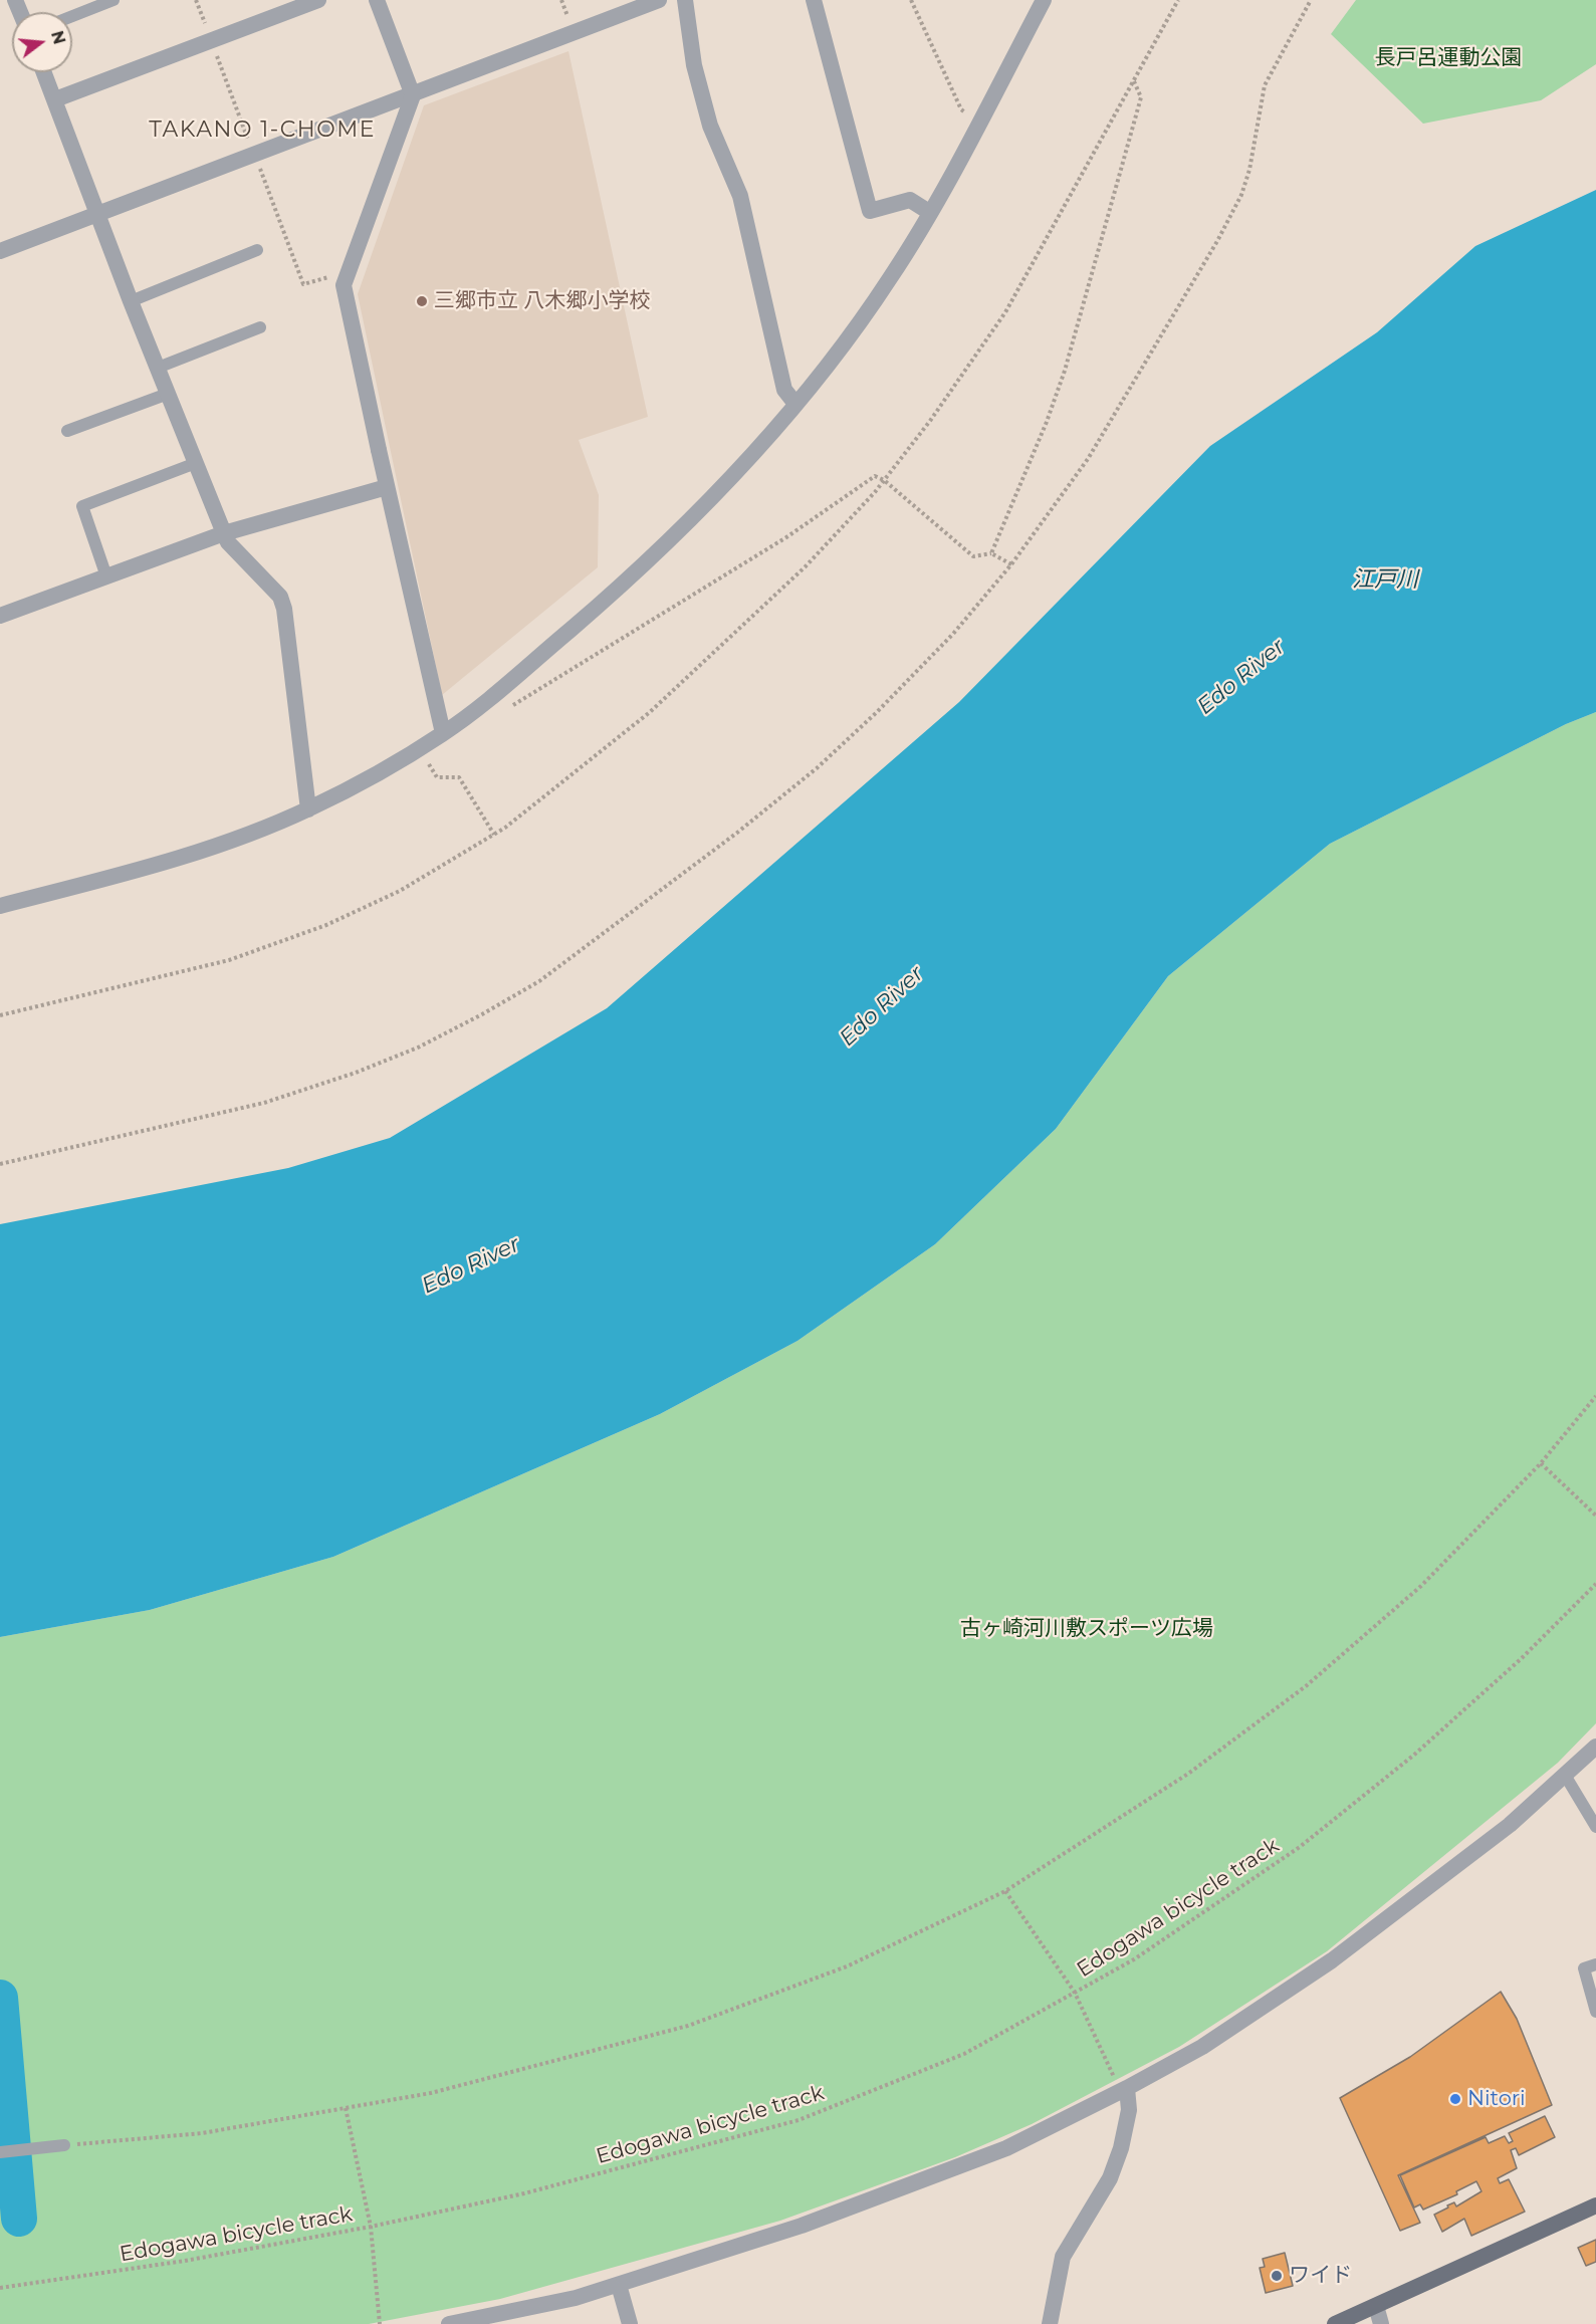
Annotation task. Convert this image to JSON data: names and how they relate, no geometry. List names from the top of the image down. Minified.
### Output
{"streets":{"path":["Edogawa bicycle track"]},"districts":["TAKANO 1-CHOME"],"water":["江戸川","Edo River"],"parks":["長戸呂運動公園","古ヶ崎河川敷スポーツ広場"],"places":["三郷市立 八木郷小学校","Nitori","ワイド"],"north":"right"}
